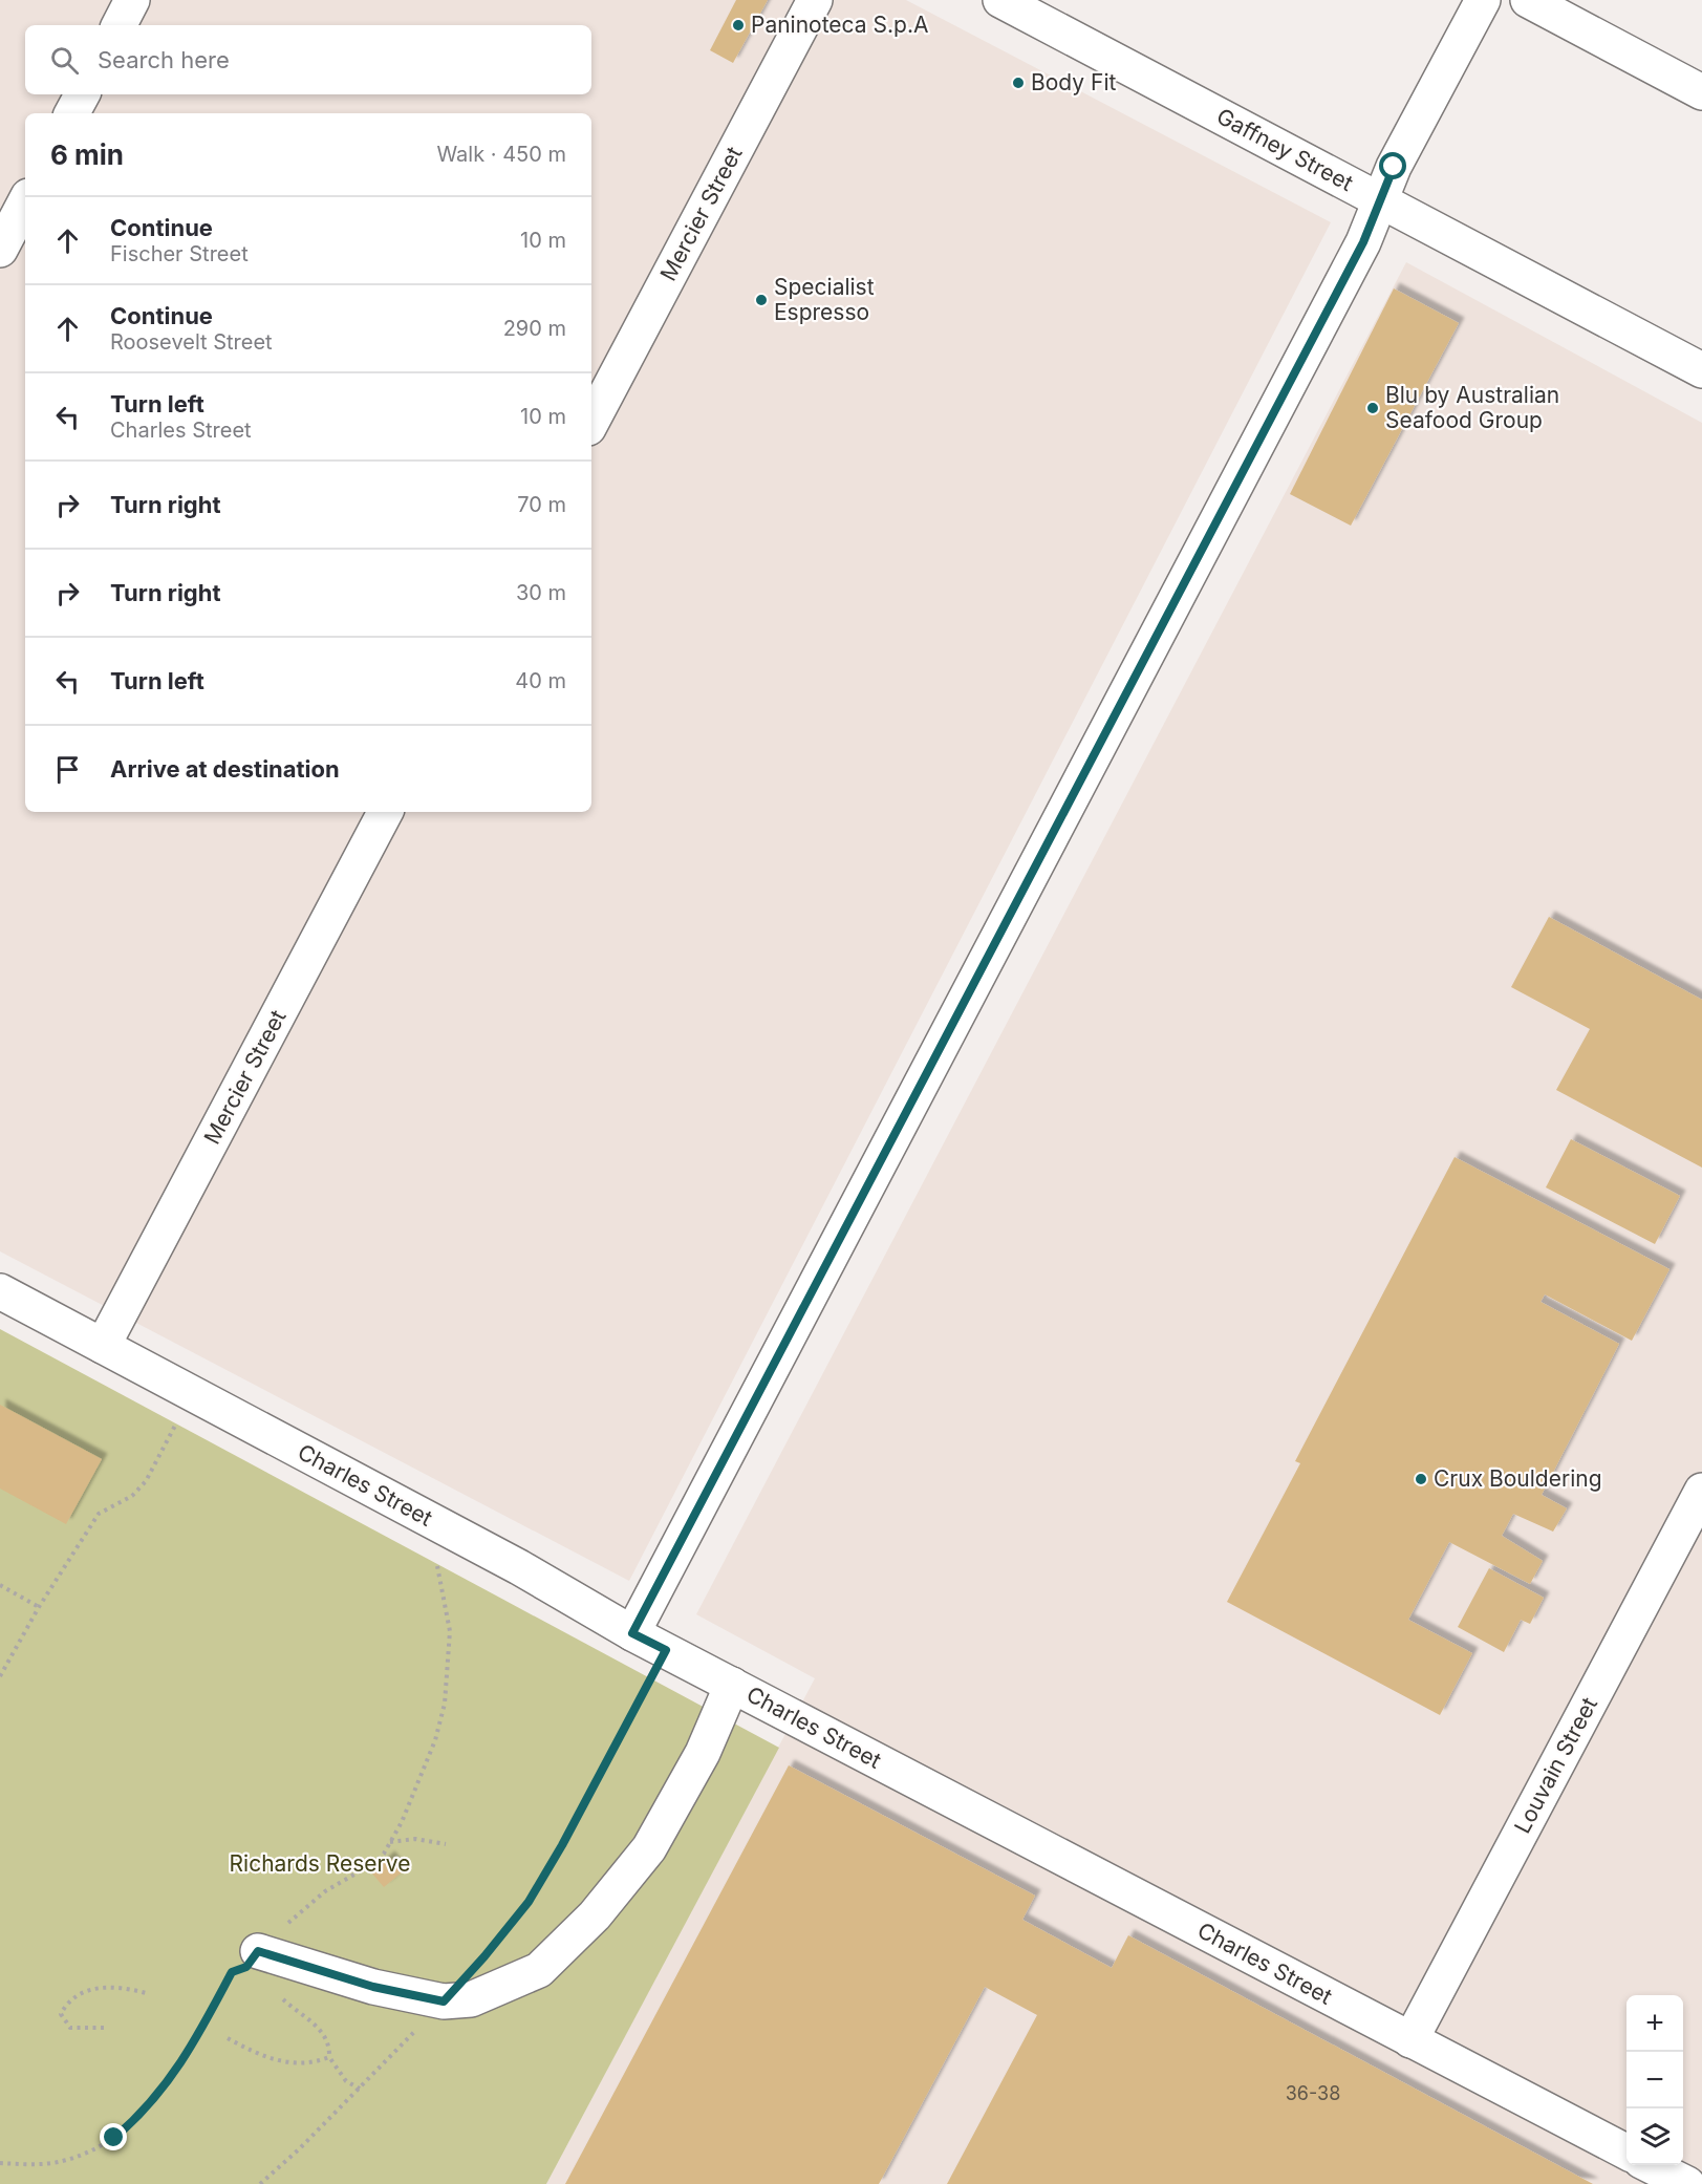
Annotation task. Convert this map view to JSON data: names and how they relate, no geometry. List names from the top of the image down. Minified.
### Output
{"streets":{"street":["Gaffney Street","Mercier Street","Charles Street","Louvain Street"]},"crossings":[["Mercier Street","Charles Street"],["Charles Street","Louvain Street"]],"parks":["Richards Reserve"],"places":["Paninoteca S.p.A","Body Fit","Specialist Espresso","Blu by Australian Seafood Group","Crux Bouldering"],"house_numbers":["36-38"],"page":{"search":"Search here","heading":["6 min","Walk · 450 m"],"list":[["Continue","Fischer Street","10 m"],["Continue","Roosevelt Street","290 m"],["Turn left","Charles Street","10 m"],["Turn right","70 m"],["Turn right","30 m"],["Turn left","40 m"],"Arrive at destination"],"map_buttons":["+","−"]}}
